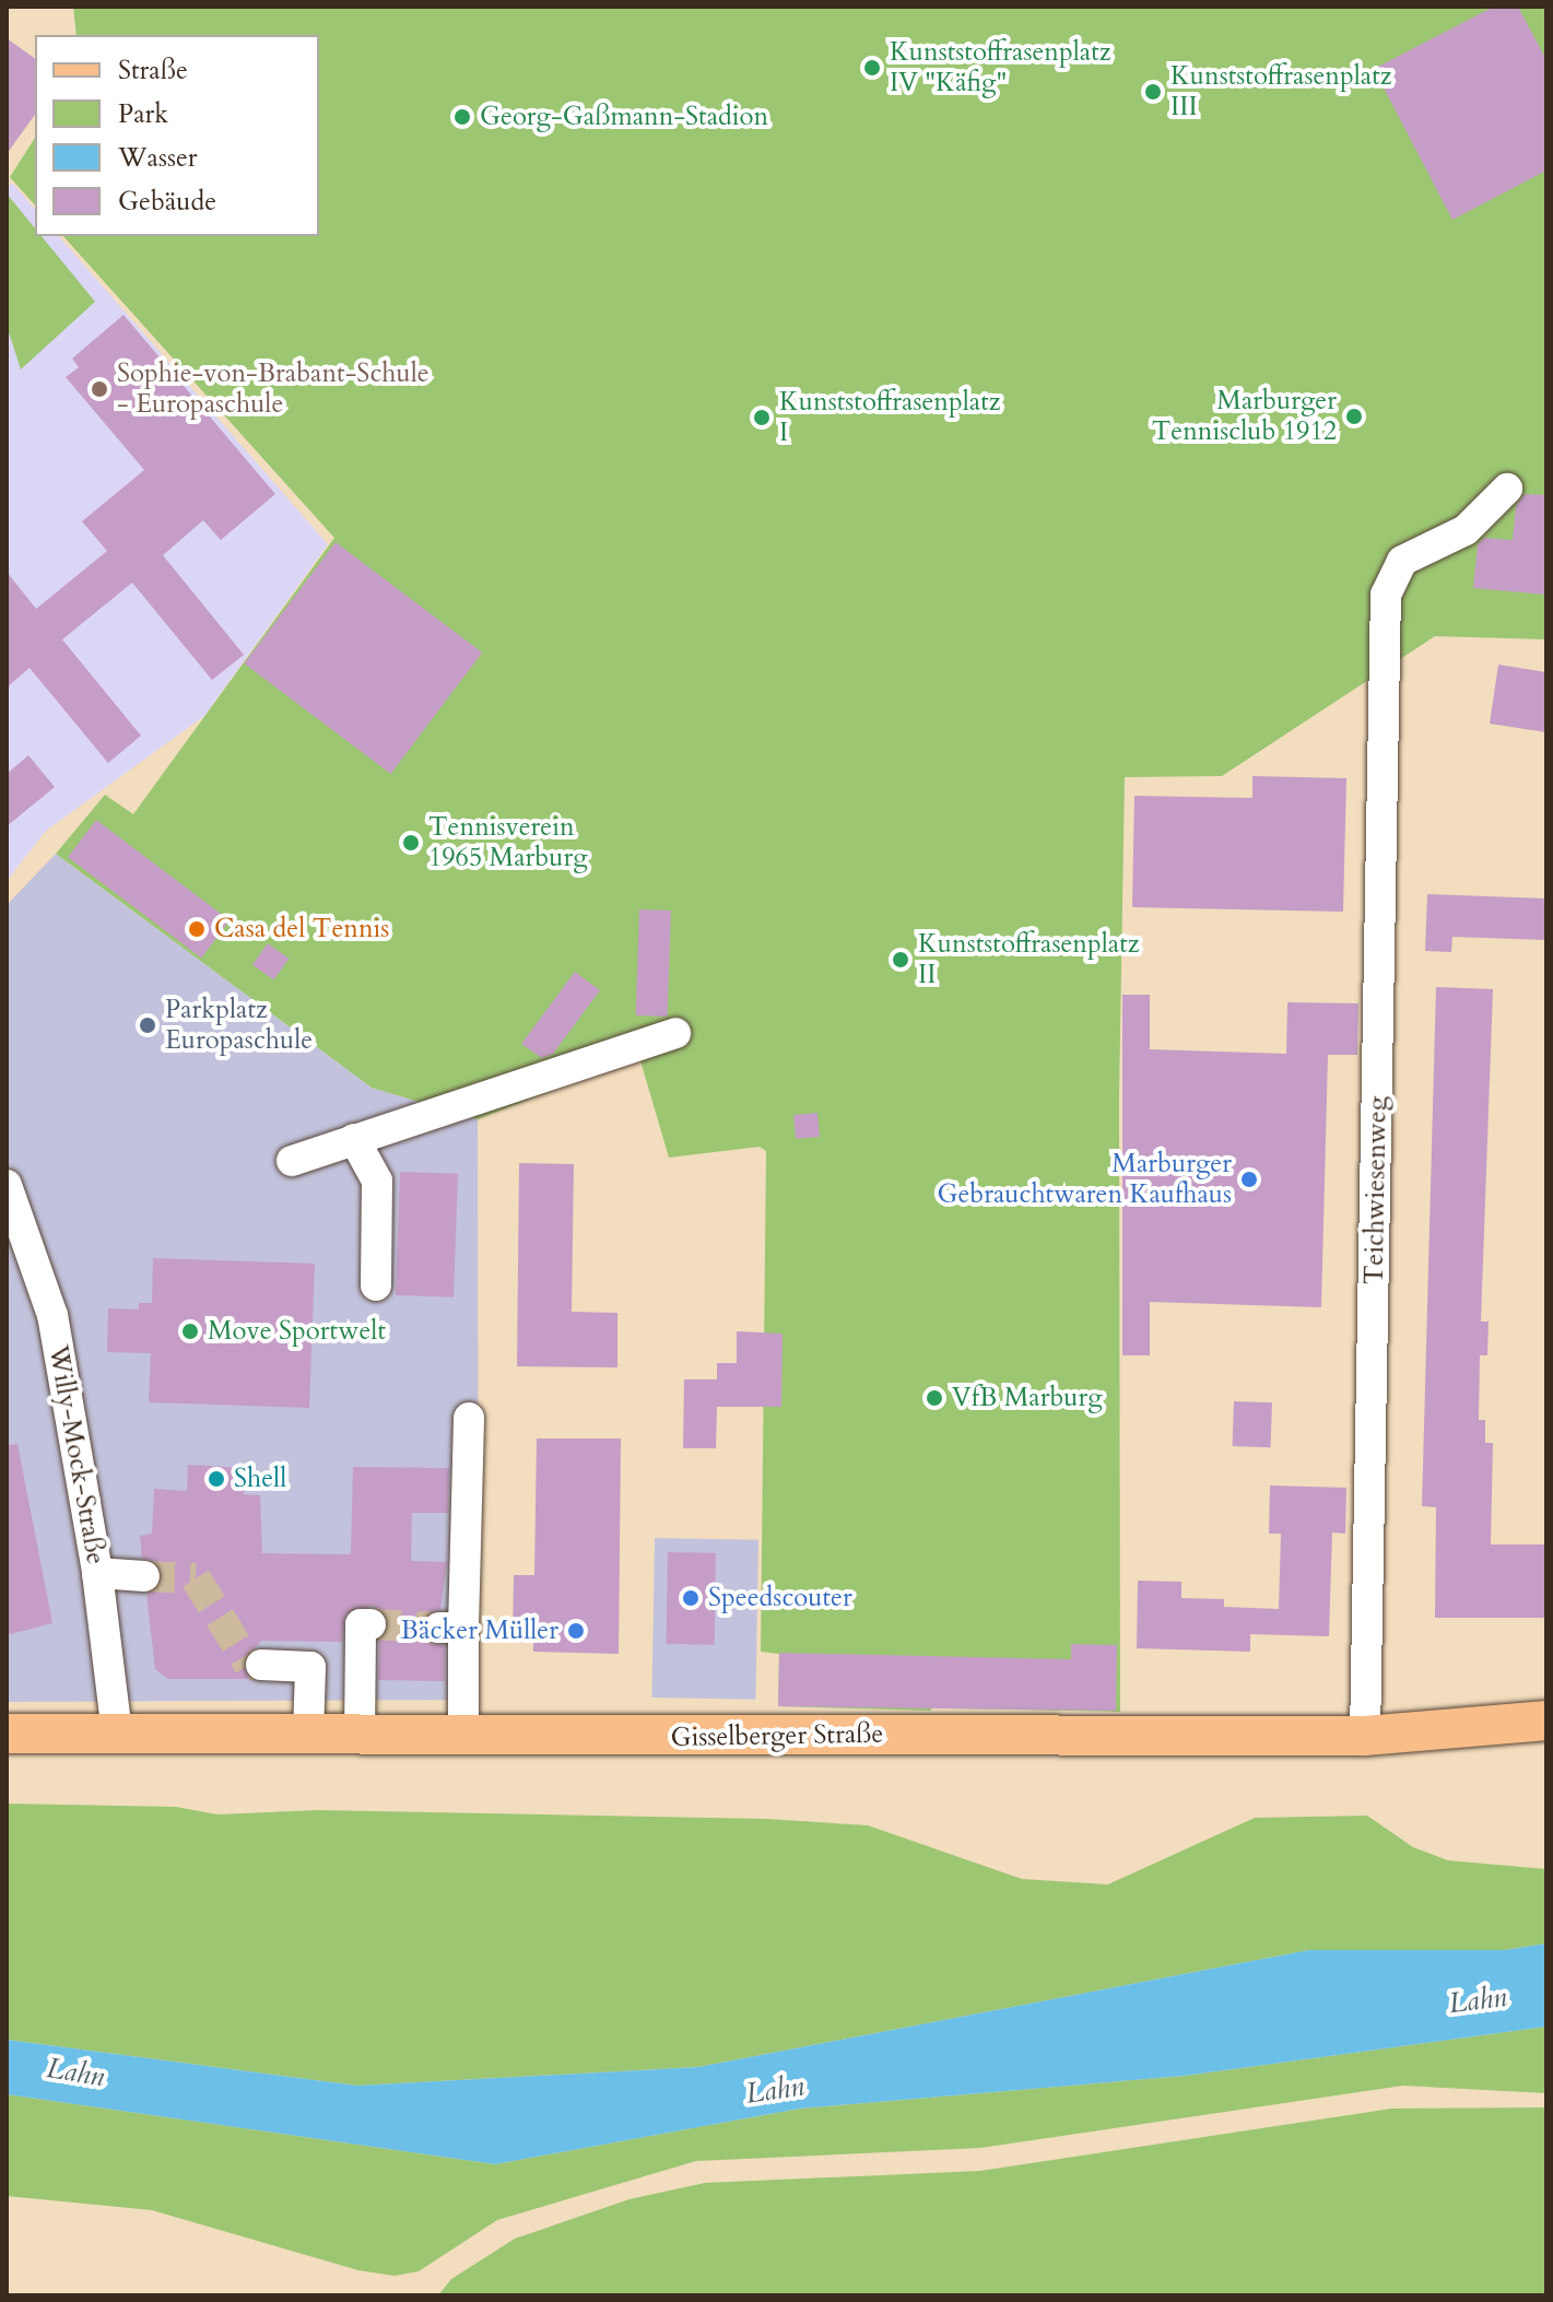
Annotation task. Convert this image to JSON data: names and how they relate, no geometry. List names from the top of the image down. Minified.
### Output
{"streets":{"main road":["Gisselberger Straße"],"street":["Teichwiesenweg","Willy-Mock-Straße"]},"crossings":[["Teichwiesenweg","Gisselberger Straße"],["Willy-Mock-Straße","Gisselberger Straße"]],"water":["Lahn"],"places":["Kunststoffrasenplatz IV \"Käfig\"","Kunststoffrasenplatz III","Georg-Gaßmann-Stadion","Sophie-von-Brabant-Schule - Europaschule","Marburger Tennisclub 1912","Kunststoffrasenplatz I","Tennisverein 1965 Marburg","Casa del Tennis","Kunststoffrasenplatz II","Parkplatz Europaschule","Marburger Gebrauchtwaren Kaufhaus","Move Sportwelt","VfB Marburg","Shell","Speedscouter","Bäcker Müller"],"legend":["Straße","Park","Wasser","Gebäude"]}
